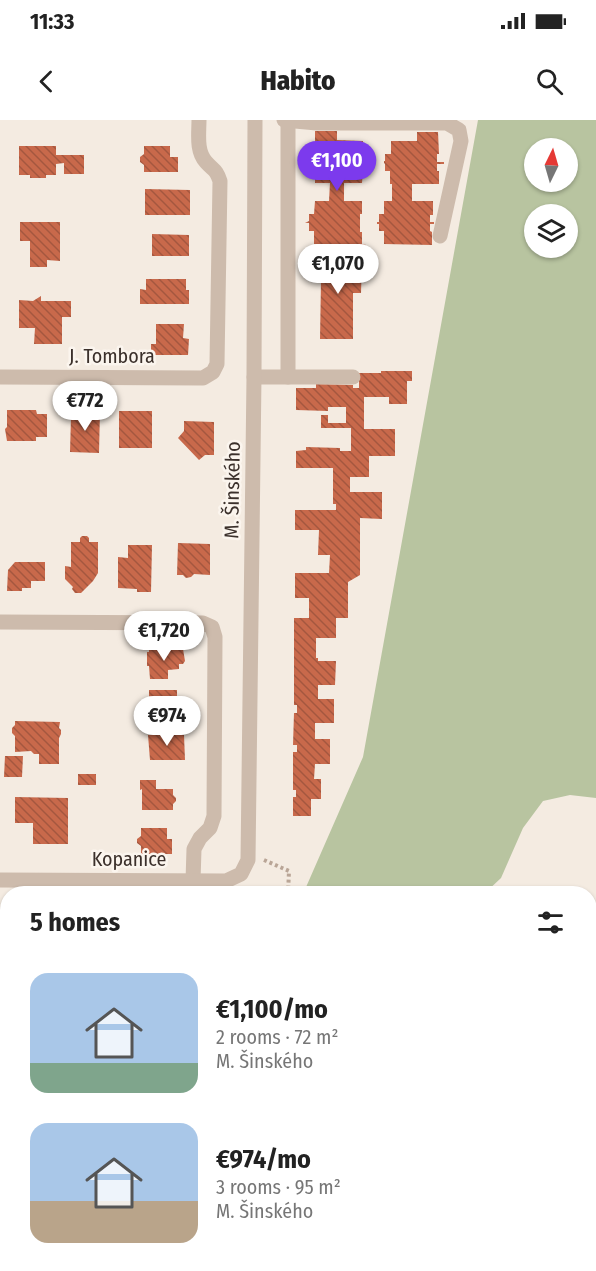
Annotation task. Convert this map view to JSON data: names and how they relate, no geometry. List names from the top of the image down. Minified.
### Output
{"streets":{"street":["J. Tombora","M. Šinského","Kopanice"]},"crossings":[["M. Šinského","Kopanice"]],"north":"top","page":{"status":"11:33","header":"Habito","price":["€1,100","€1,070","€772","€1,720","€974"],"heading":"5 homes","list":[{"name":"€1,100/mo","note":"2 rooms · 72 m² · M. Šinského"},{"name":"€974/mo","note":"3 rooms · 95 m² · M. Šinského"}]}}
